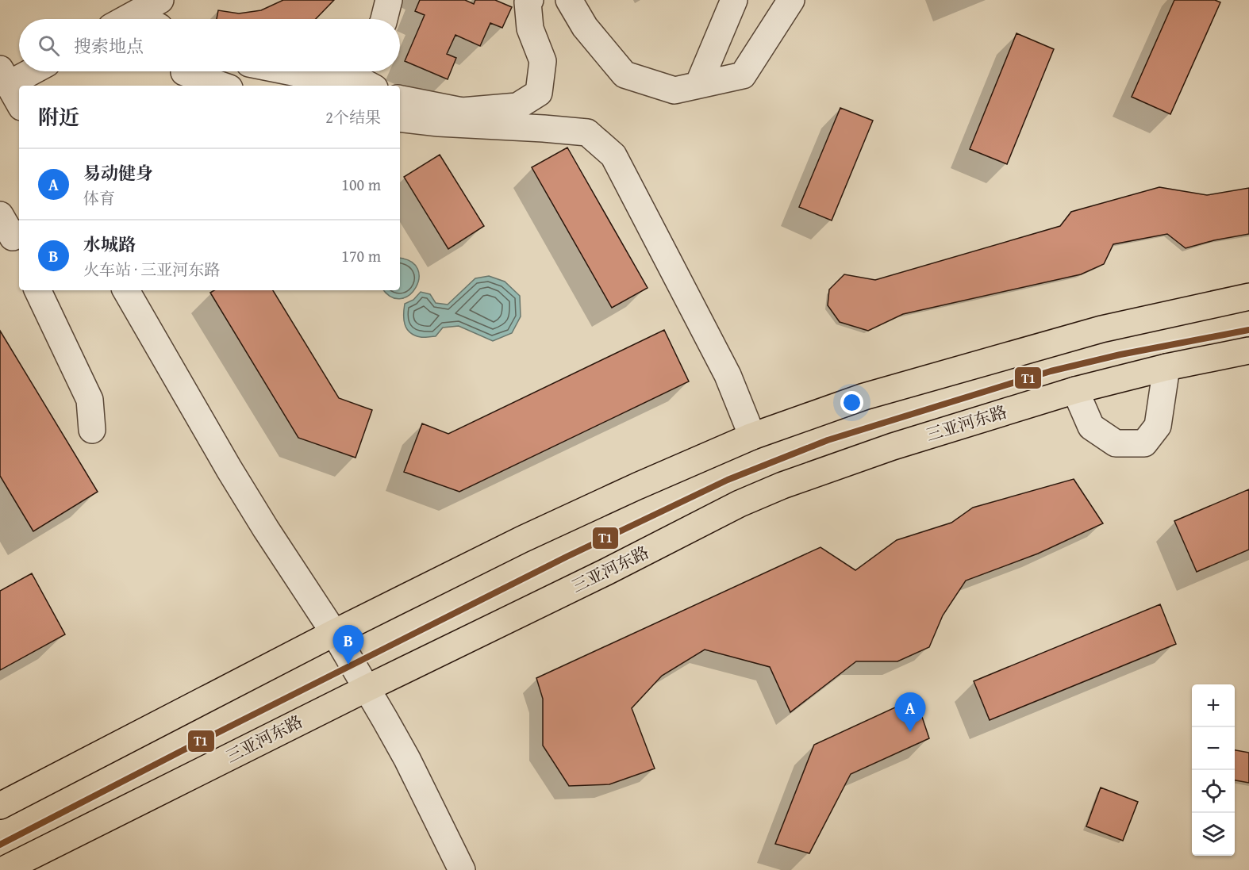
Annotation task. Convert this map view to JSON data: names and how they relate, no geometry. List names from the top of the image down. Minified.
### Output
{"streets":{"main road":["三亚河东路"]},"lines":["transit line T1"],"page":{"search":"搜索地点","heading":["附近","2个结果"],"list":[{"mark":"A","name":"易动健身","note":"体育","value":"100 m"},{"mark":"B","name":"水城路","note":"火车站 · 三亚河东路","value":"170 m"}],"pins":["B","A"],"map_buttons":["+","−"]}}
